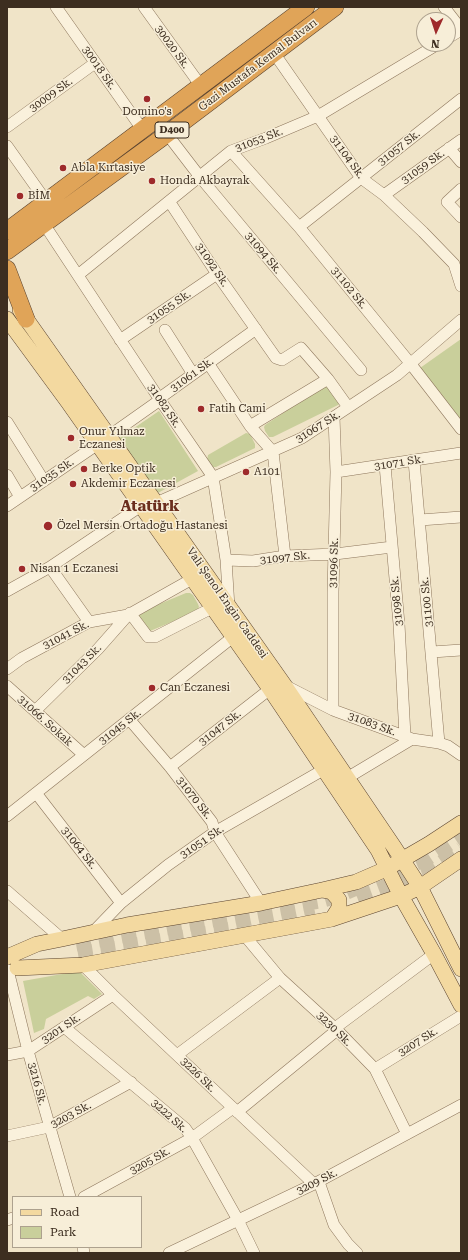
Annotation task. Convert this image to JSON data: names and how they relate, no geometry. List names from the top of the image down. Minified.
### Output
{"streets":{"highway":["Gazi Mustafa Kemal Bulvarı","D400"],"main road":["Vali Şenol Engin Caddesi"],"street":["30020 Sk.","30018 Sk.","30009 Sk.","31053 Sk.","31057 Sk.","31104 Sk.","31059 Sk.","31094 Sk.","31092 Sk.","31102 Sk.","31055 Sk.","31061 Sk.","31082 Sk.","31067 Sk.","31071 Sk.","31035 Sk.","31097 Sk.","31096 Sk.","31098 Sk.","31100 Sk.","31041 Sk.","31043 Sk.","31066. Sokak","31083 Sk.","31045 Sk.","31047 Sk.","31070 Sk.","31051 Sk.","31064 Sk.","3201 Sk.","3230 Sk.","3207 Sk.","3226 Sk.","3216 Sk.","3203 Sk.","3222 Sk.","3205 Sk.","3209 Sk."]},"crossings":[["30020 Sk.","Gazi Mustafa Kemal Bulvarı"],["Gazi Mustafa Kemal Bulvarı","30018 Sk."],["Gazi Mustafa Kemal Bulvarı","31104 Sk."],["Gazi Mustafa Kemal Bulvarı","31094 Sk."],["Gazi Mustafa Kemal Bulvarı","31082 Sk."],["30018 Sk.","30009 Sk."],["31053 Sk.","31104 Sk."],["31053 Sk.","31094 Sk."],["31053 Sk.","31092 Sk."],["31053 Sk.","31102 Sk."],["31053 Sk.","31082 Sk."],["31057 Sk.","31104 Sk."],["31057 Sk.","31102 Sk."],["31104 Sk.","31059 Sk."],["31092 Sk.","31055 Sk."],["31092 Sk.","31061 Sk."],["31102 Sk.","31067 Sk."],["31055 Sk.","31082 Sk."],["31061 Sk.","31082 Sk."],["31061 Sk.","31035 Sk."],["31061 Sk.","Vali Şenol Engin Caddesi"],["31082 Sk.","31067 Sk."],["31082 Sk.","31097 Sk."],["31082 Sk.","Vali Şenol Engin Caddesi"],["31067 Sk.","31096 Sk."],["31067 Sk.","Vali Şenol Engin Caddesi"],["31071 Sk.","31096 Sk."],["31071 Sk.","31098 Sk."],["31071 Sk.","31100 Sk."],["31035 Sk.","Vali Şenol Engin Caddesi"],["31097 Sk.","31096 Sk."],["31097 Sk.","31098 Sk."],["31096 Sk.","31083 Sk."],["31098 Sk.","31083 Sk."],["31100 Sk.","31083 Sk."],["Vali Şenol Engin Caddesi","31041 Sk."],["Vali Şenol Engin Caddesi","31083 Sk."],["Vali Şenol Engin Caddesi","31045 Sk."],["Vali Şenol Engin Caddesi","31047 Sk."],["Vali Şenol Engin Caddesi","31051 Sk."],["Vali Şenol Engin Caddesi","3205 Sk."],["31041 Sk.","31043 Sk."],["31043 Sk.","31066. Sokak"],["31066. Sokak","31045 Sk."],["31045 Sk.","31070 Sk."],["31045 Sk.","31064 Sk."],["31047 Sk.","31070 Sk."],["31070 Sk.","31051 Sk."],["31051 Sk.","31064 Sk."],["3201 Sk.","3226 Sk."],["3201 Sk.","3216 Sk."],["3201 Sk.","3222 Sk."],["3230 Sk.","3207 Sk."],["3230 Sk.","3205 Sk."],["3230 Sk.","3209 Sk."],["3226 Sk.","3205 Sk."],["3226 Sk.","3209 Sk."],["3216 Sk.","3203 Sk."],["3203 Sk.","3222 Sk."],["3222 Sk.","3205 Sk."],["3222 Sk.","3209 Sk."]],"districts":["Atatürk"],"places":["Domino's","Abla Kırtasiye","Honda Akbayrak","BİM","Fatih Cami","Onur Yılmaz Eczanesi","Berke Optik","A101","Akdemir Eczanesi","Özel Mersin Ortadoğu Hastanesi","Nisan 1 Eczanesi","Can Eczanesi"],"legend":["Road","Park"],"north":"bottom"}
